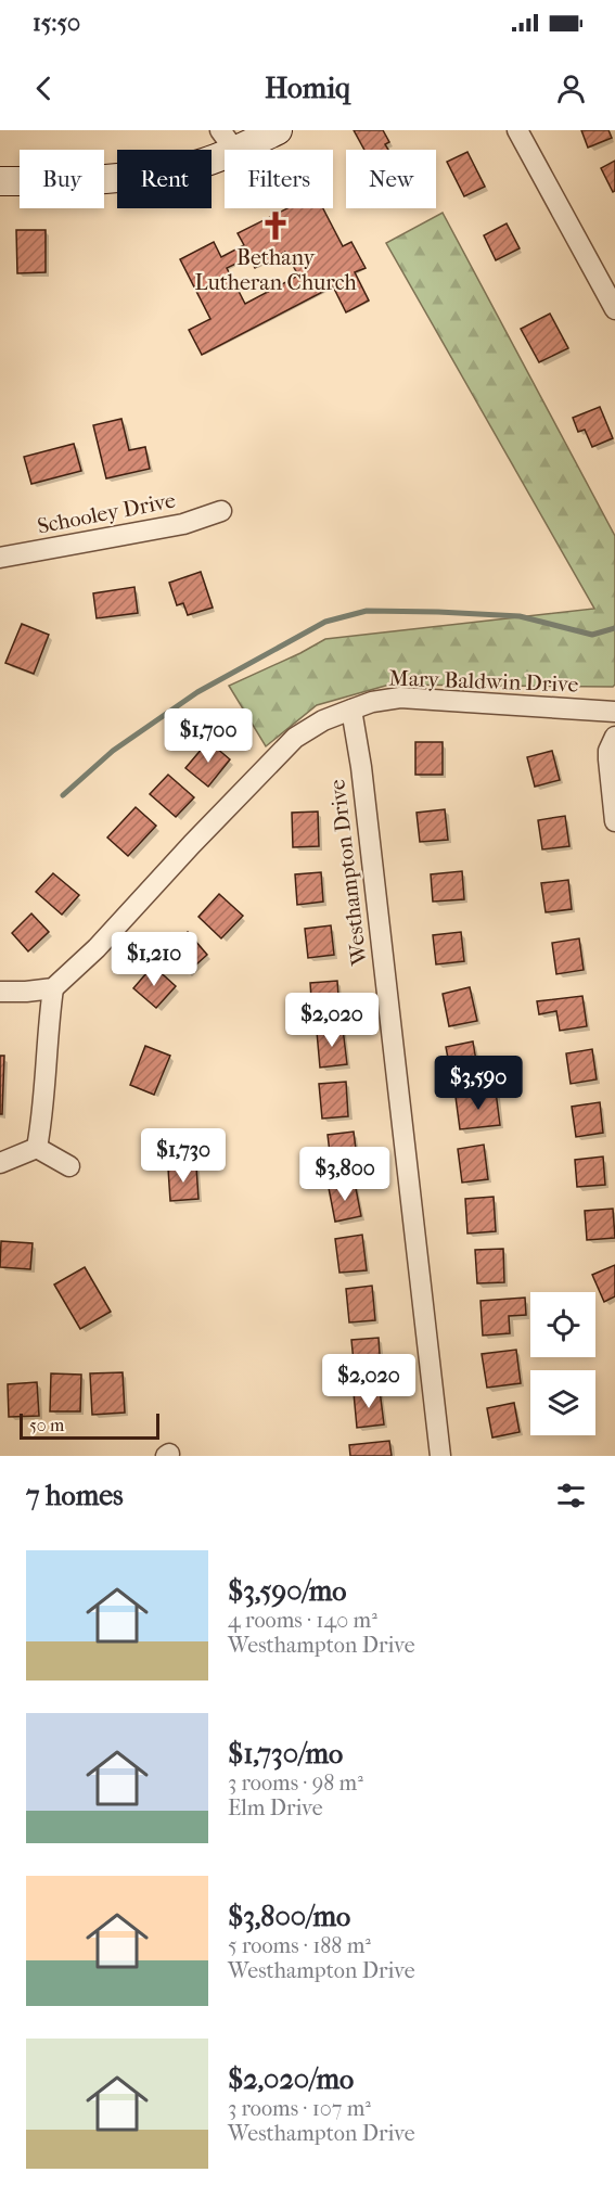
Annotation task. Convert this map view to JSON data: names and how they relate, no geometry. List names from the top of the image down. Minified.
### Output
{"streets":{"street":["Schooley Drive","Mary Baldwin Drive","Westhampton Drive"]},"crossings":[["Mary Baldwin Drive","Westhampton Drive"]],"places":{"church":["Bethany Lutheran Church"]},"scale_bar":"50 m","page":{"status":"15:50","header":"Homiq","chip":["Buy","Rent","Filters","New"],"price":["$1,700","$1,210","$2,020","$3,590","$1,730","$3,800","$2,020"],"scale":"50 m","heading":"7 homes","list":[{"name":"$3,590/mo","note":"4 rooms · 140 m² · Westhampton Drive"},{"name":"$1,730/mo","note":"3 rooms · 98 m² · Elm Drive"},{"name":"$3,800/mo","note":"5 rooms · 188 m² · Westhampton Drive"},{"name":"$2,020/mo","note":"3 rooms · 107 m² · Westhampton Drive"}]}}
